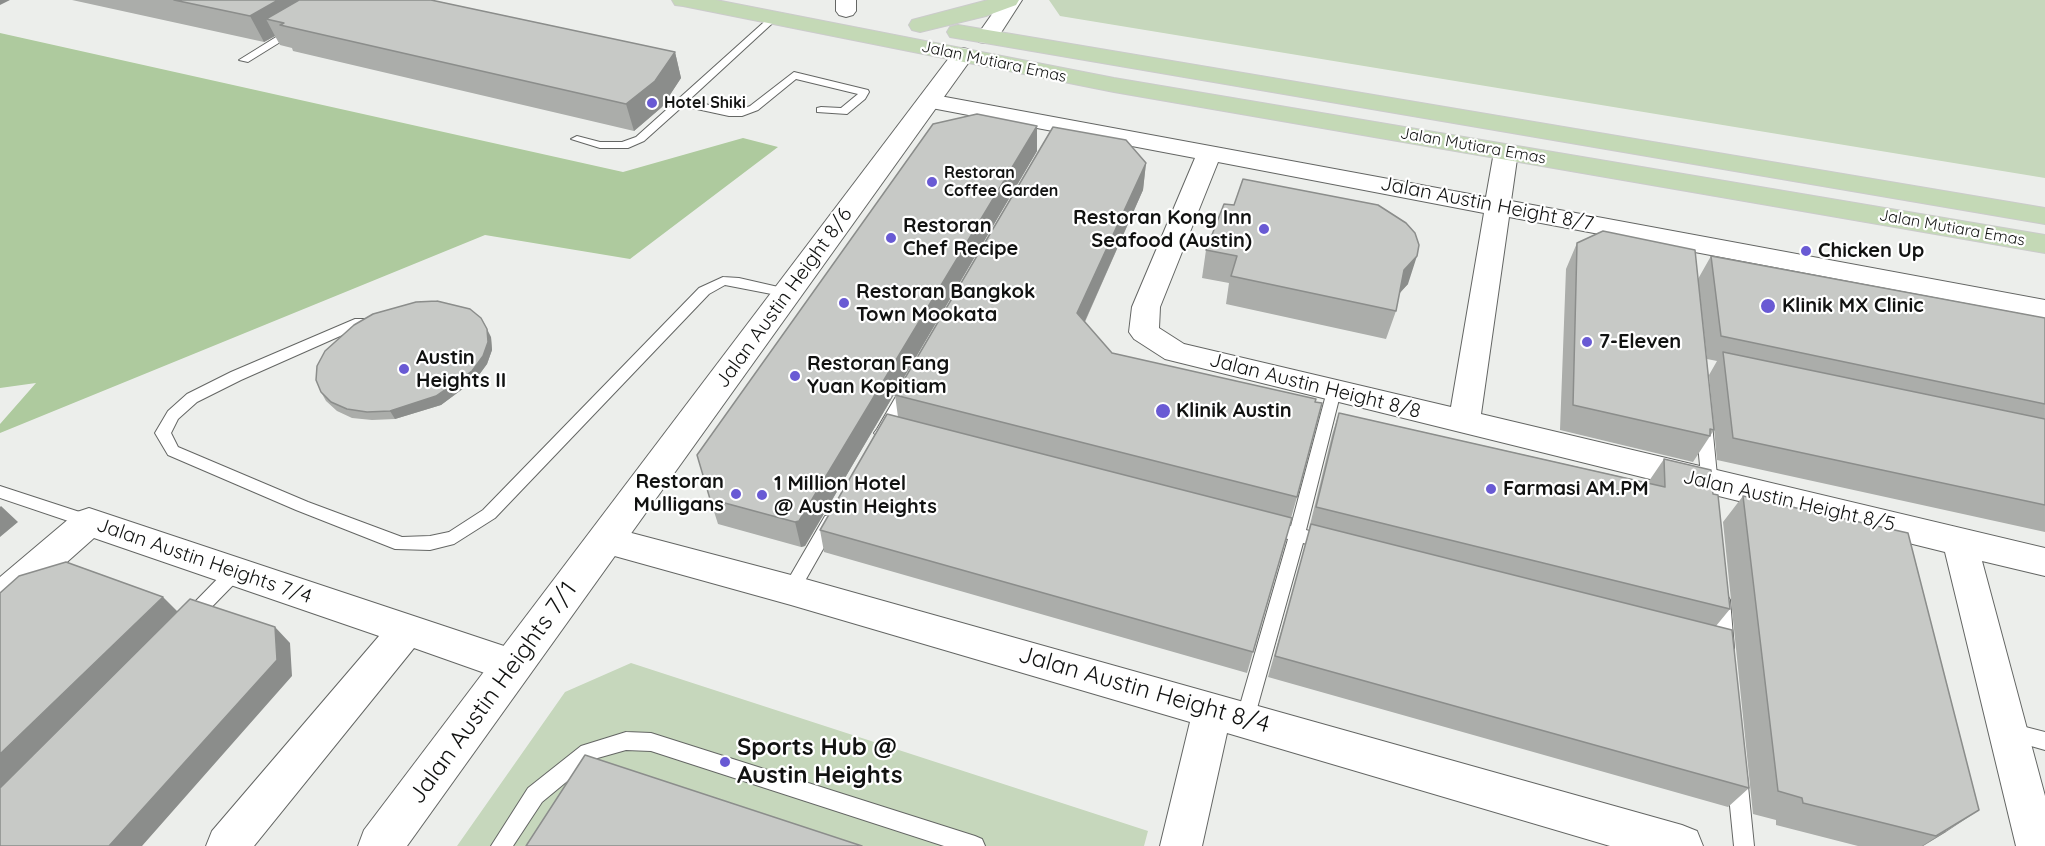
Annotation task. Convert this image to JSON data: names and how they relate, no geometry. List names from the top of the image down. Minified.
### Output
{"streets":{"main road":["Jalan Mutiara Emas"],"street":["Jalan Austin Height 8/7","Jalan Austin Height 8/6","Jalan Austin Height 8/8","Jalan Austin Height 8/5","Jalan Austin Heights 7/4","Jalan Austin Height 8/4","Jalan Austin Heights 7/1"]},"crossings":[["Jalan Mutiara Emas","Jalan Austin Height 8/6"],["Jalan Austin Height 8/7","Jalan Austin Height 8/6"],["Jalan Austin Height 8/7","Jalan Austin Height 8/8"],["Jalan Austin Height 8/6","Jalan Austin Height 8/4"],["Jalan Austin Height 8/6","Jalan Austin Heights 7/1"],["Jalan Austin Height 8/8","Jalan Austin Height 8/5"],["Jalan Austin Heights 7/4","Jalan Austin Heights 7/1"],["Jalan Austin Height 8/4","Jalan Austin Heights 7/1"]],"places":["Hotel Shiki","Restoran Coffee Garden","Restoran Kong Inn Seafood (Austin)","Restoran Chef Recipe","Chicken Up","Restoran Bangkok Town Mookata","Klinik MX Clinic","7-Eleven","Austin Heights II","Restoran Fang Yuan Kopitiam","Klinik Austin","Farmasi AM.PM","Restoran Mulligans","1 Million Hotel @ Austin Heights","Sports Hub @ Austin Heights"]}
